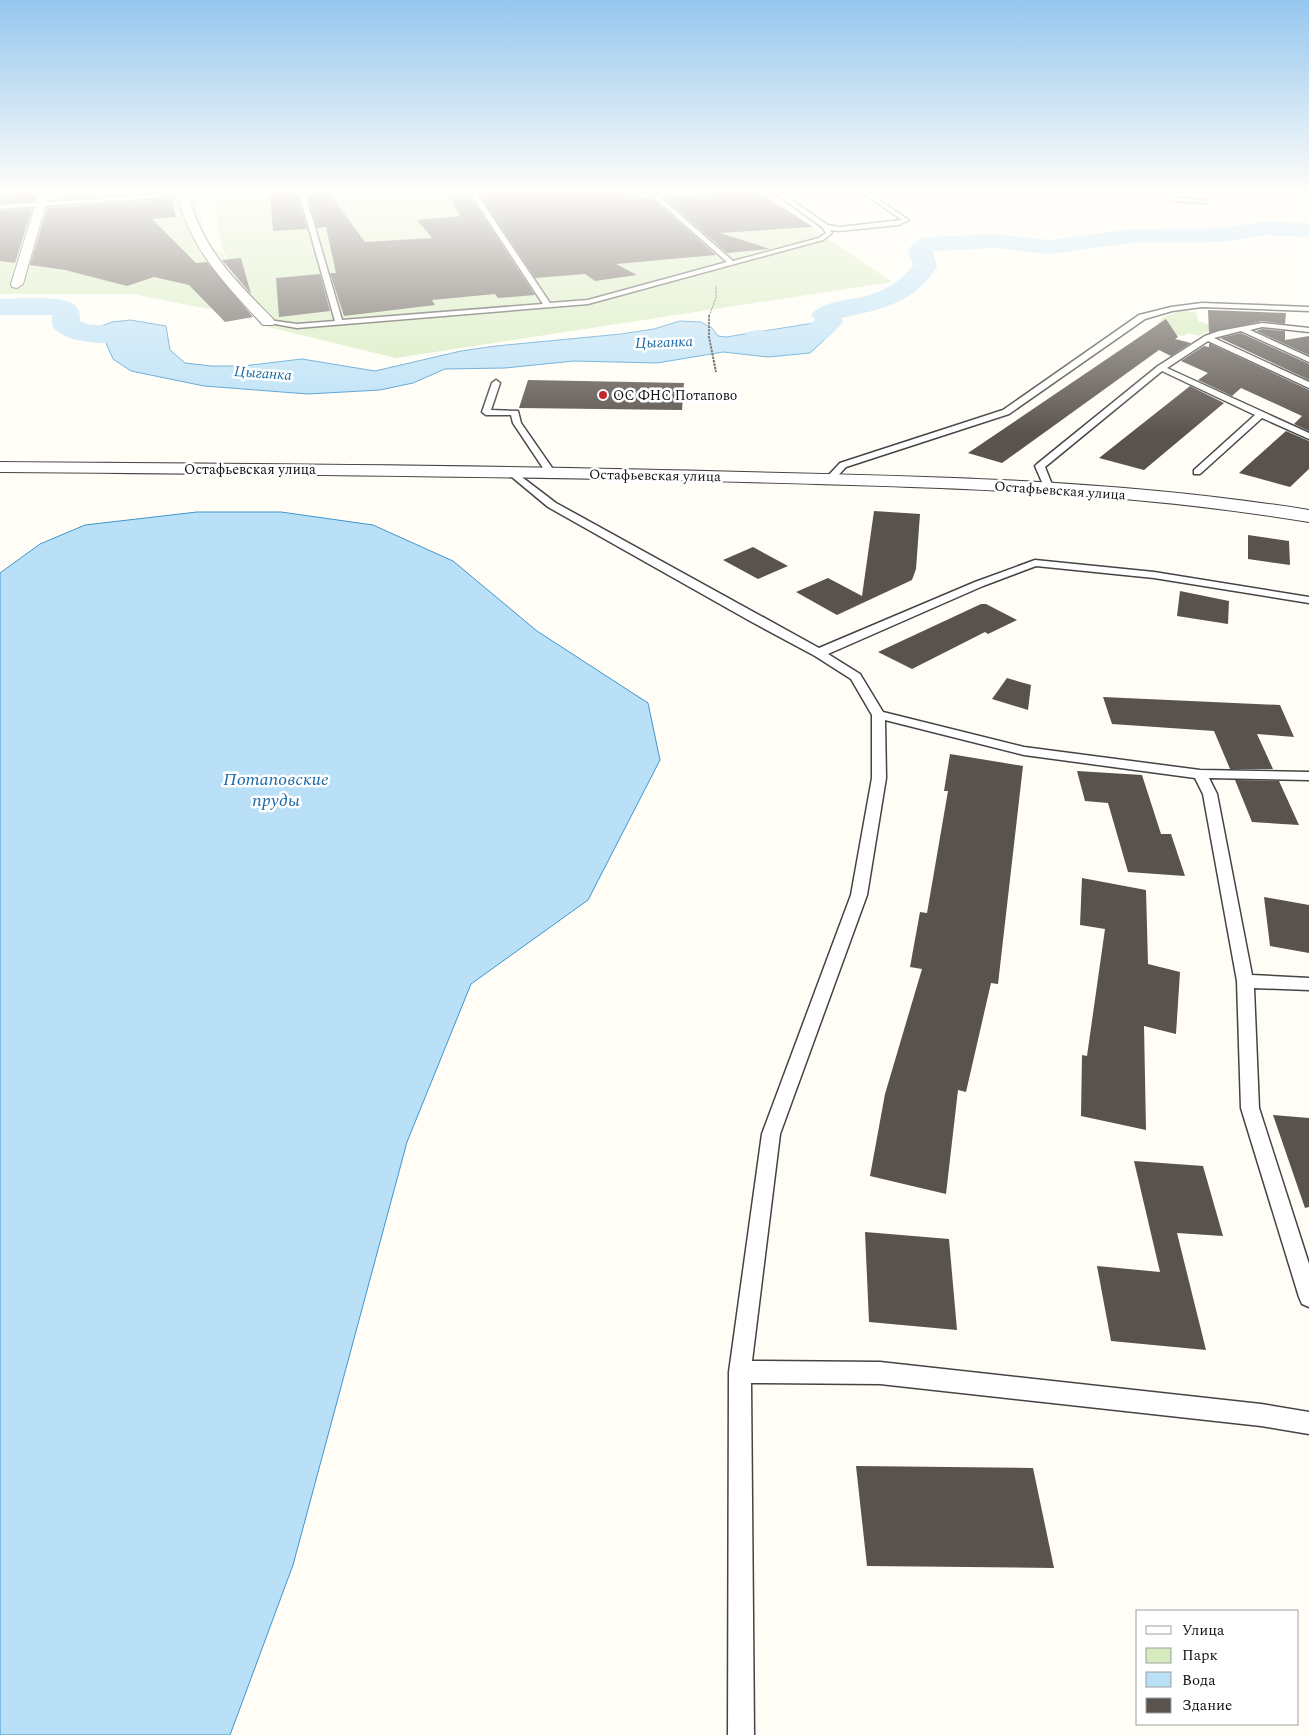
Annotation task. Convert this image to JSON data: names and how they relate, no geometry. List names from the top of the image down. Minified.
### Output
{"streets":{"street":["Остафьевская улица"]},"water":["Цыганка","Потаповские пруды"],"places":["ОС ФНС Потапово"],"legend":["Улица","Парк","Вода","Здание"]}
